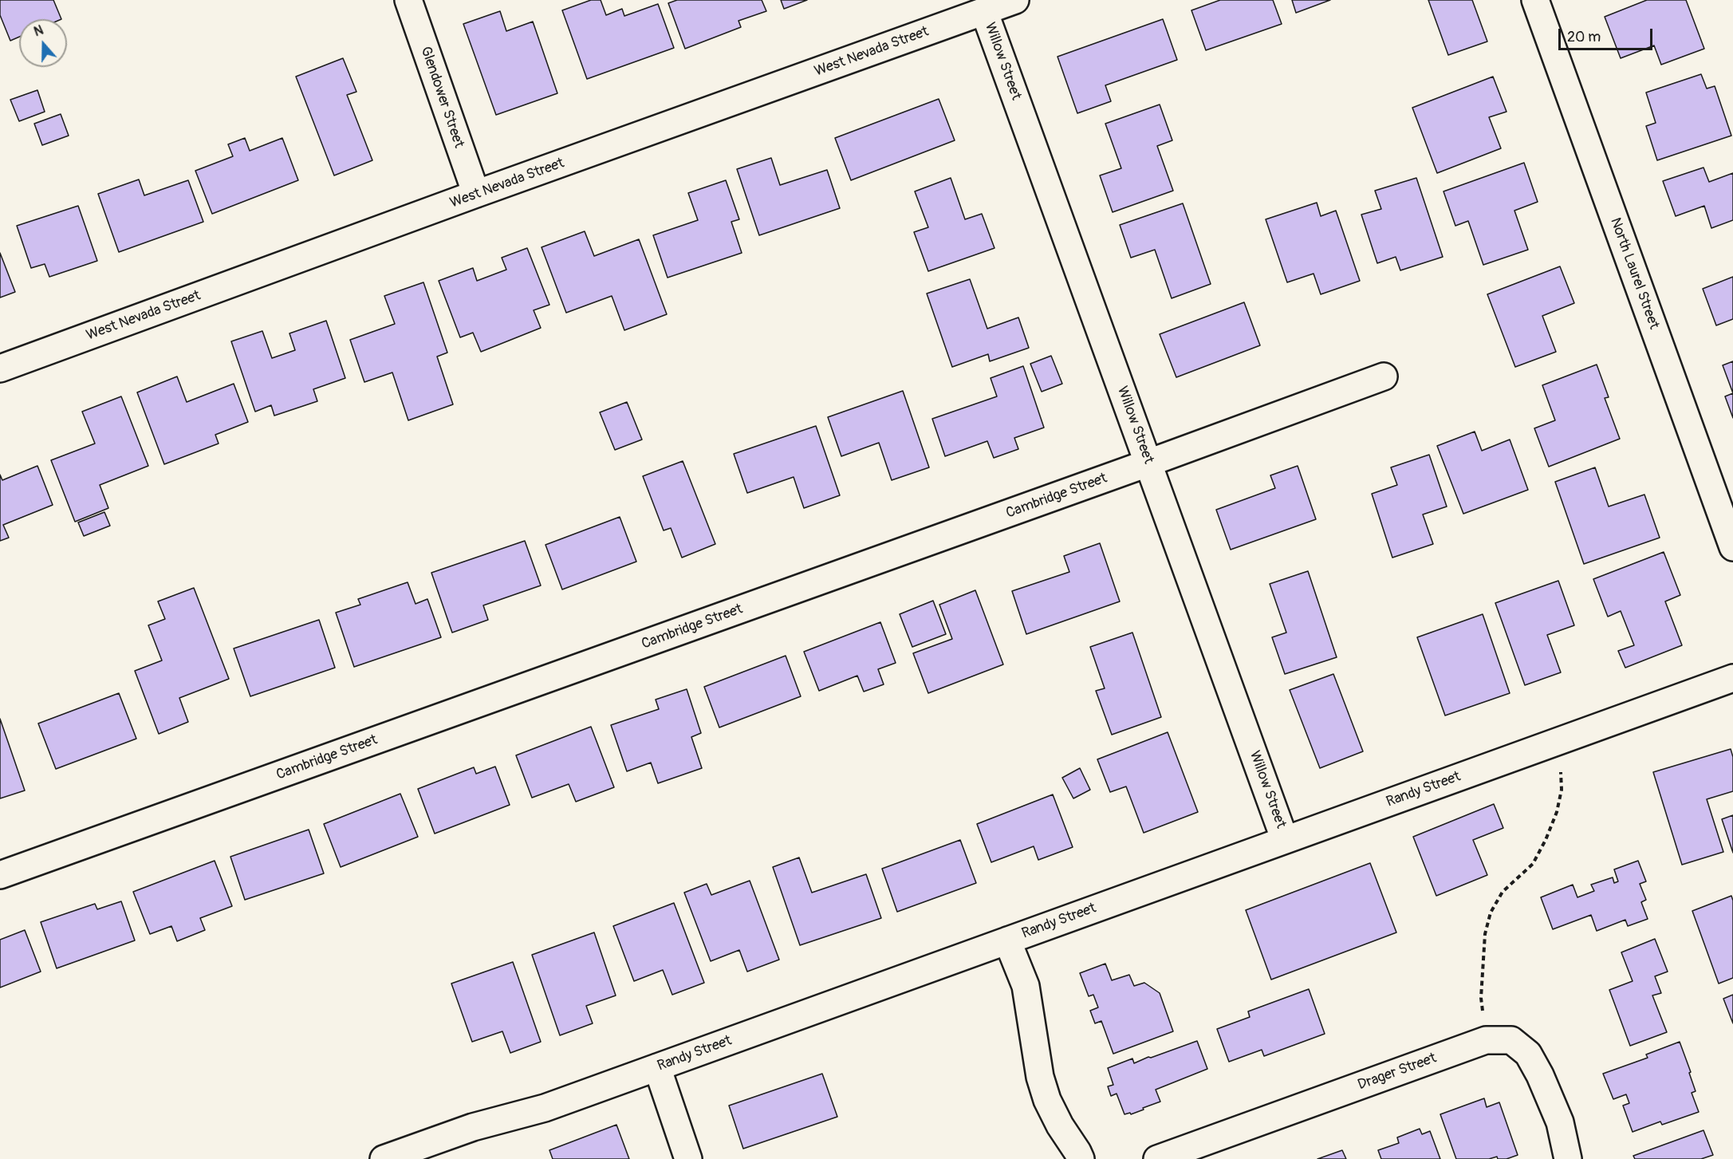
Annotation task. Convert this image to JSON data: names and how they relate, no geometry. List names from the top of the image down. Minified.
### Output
{"streets":{"street":["West Nevada Street","Willow Street","Glendower Street","North Laurel Street","Cambridge Street","Randy Street","Drager Street"]},"crossings":[["West Nevada Street","Willow Street"],["West Nevada Street","Glendower Street"],["Willow Street","Cambridge Street"],["Willow Street","Randy Street"]],"scale_bar":"20 m","north":"top"}
